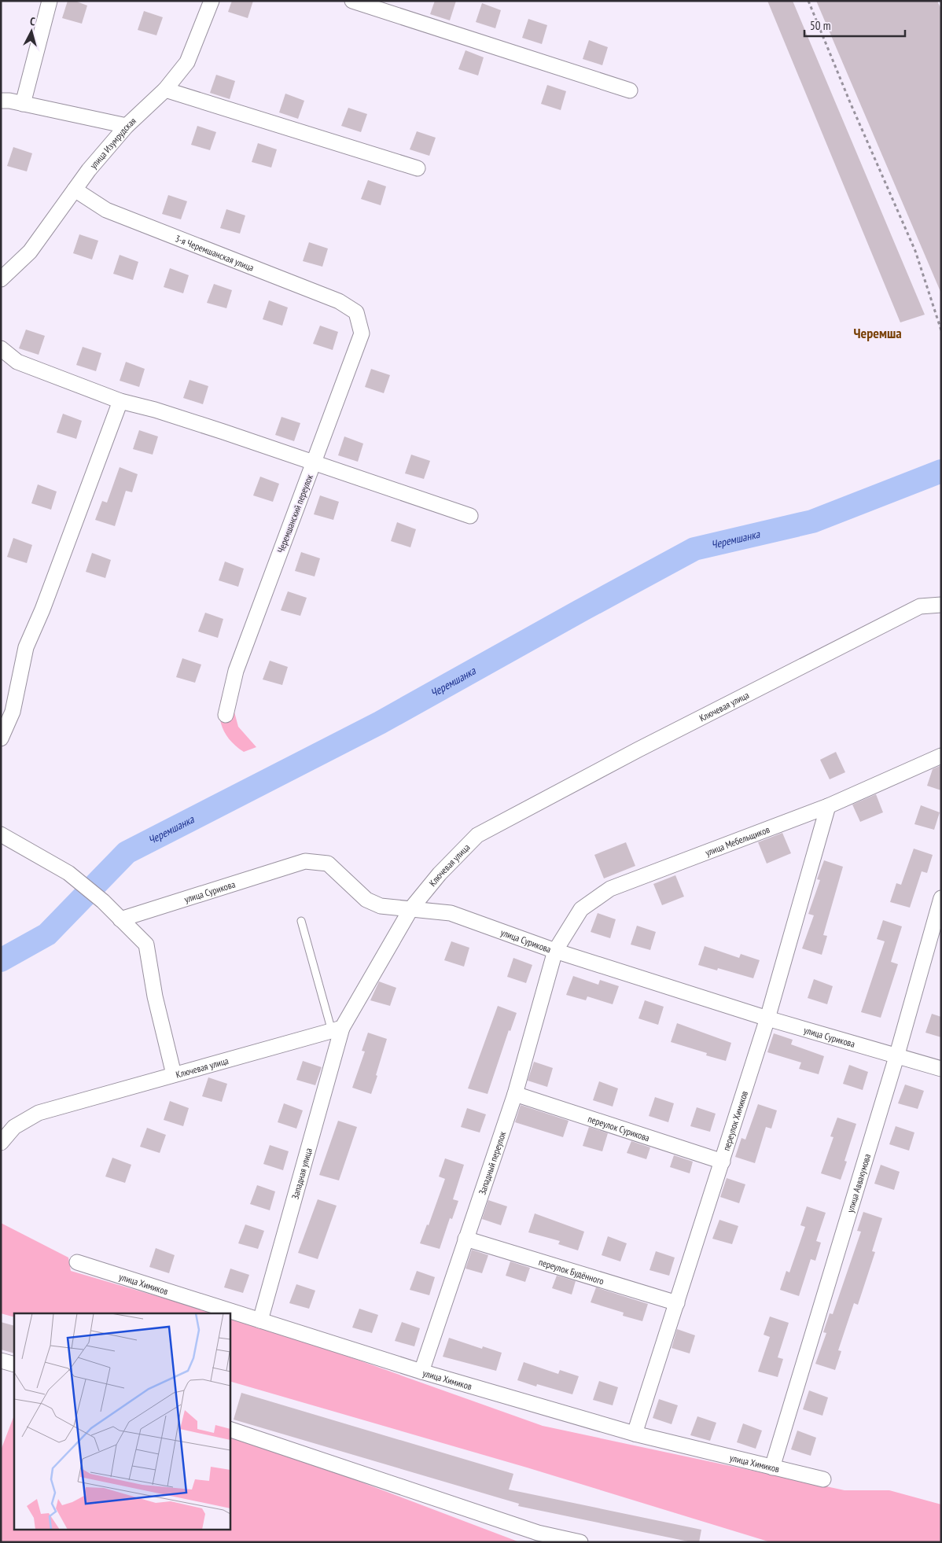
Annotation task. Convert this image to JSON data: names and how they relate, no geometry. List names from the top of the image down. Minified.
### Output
{"streets":{"street":["улица Изумрудская","3-я Черемшанская улица","Черемшанский переулок","Ключевая улица","улица Мебельщиков","улица Сурикова","переулок Химиков","переулок Сурикова","Западный переулок","Западная улица","улица Аввакумова","переулок Будённого","улица Химиков"]},"crossings":[["улица Изумрудская","3-я Черемшанская улица"],["3-я Черемшанская улица","Черемшанский переулок"],["Ключевая улица","улица Сурикова"],["Ключевая улица","Западная улица"],["улица Мебельщиков","улица Сурикова"],["улица Мебельщиков","переулок Химиков"],["улица Мебельщиков","Западный переулок"],["улица Сурикова","переулок Химиков"],["улица Сурикова","Западный переулок"],["улица Сурикова","улица Аввакумова"],["переулок Химиков","переулок Сурикова"],["переулок Химиков","переулок Будённого"],["переулок Химиков","улица Химиков"],["переулок Сурикова","Западный переулок"],["Западный переулок","переулок Будённого"],["Западный переулок","улица Химиков"],["Западная улица","улица Химиков"],["улица Аввакумова","улица Химиков"]],"districts":["Черемша"],"water":["Черемшанка"],"scale_bar":"50 m","north":"top"}
